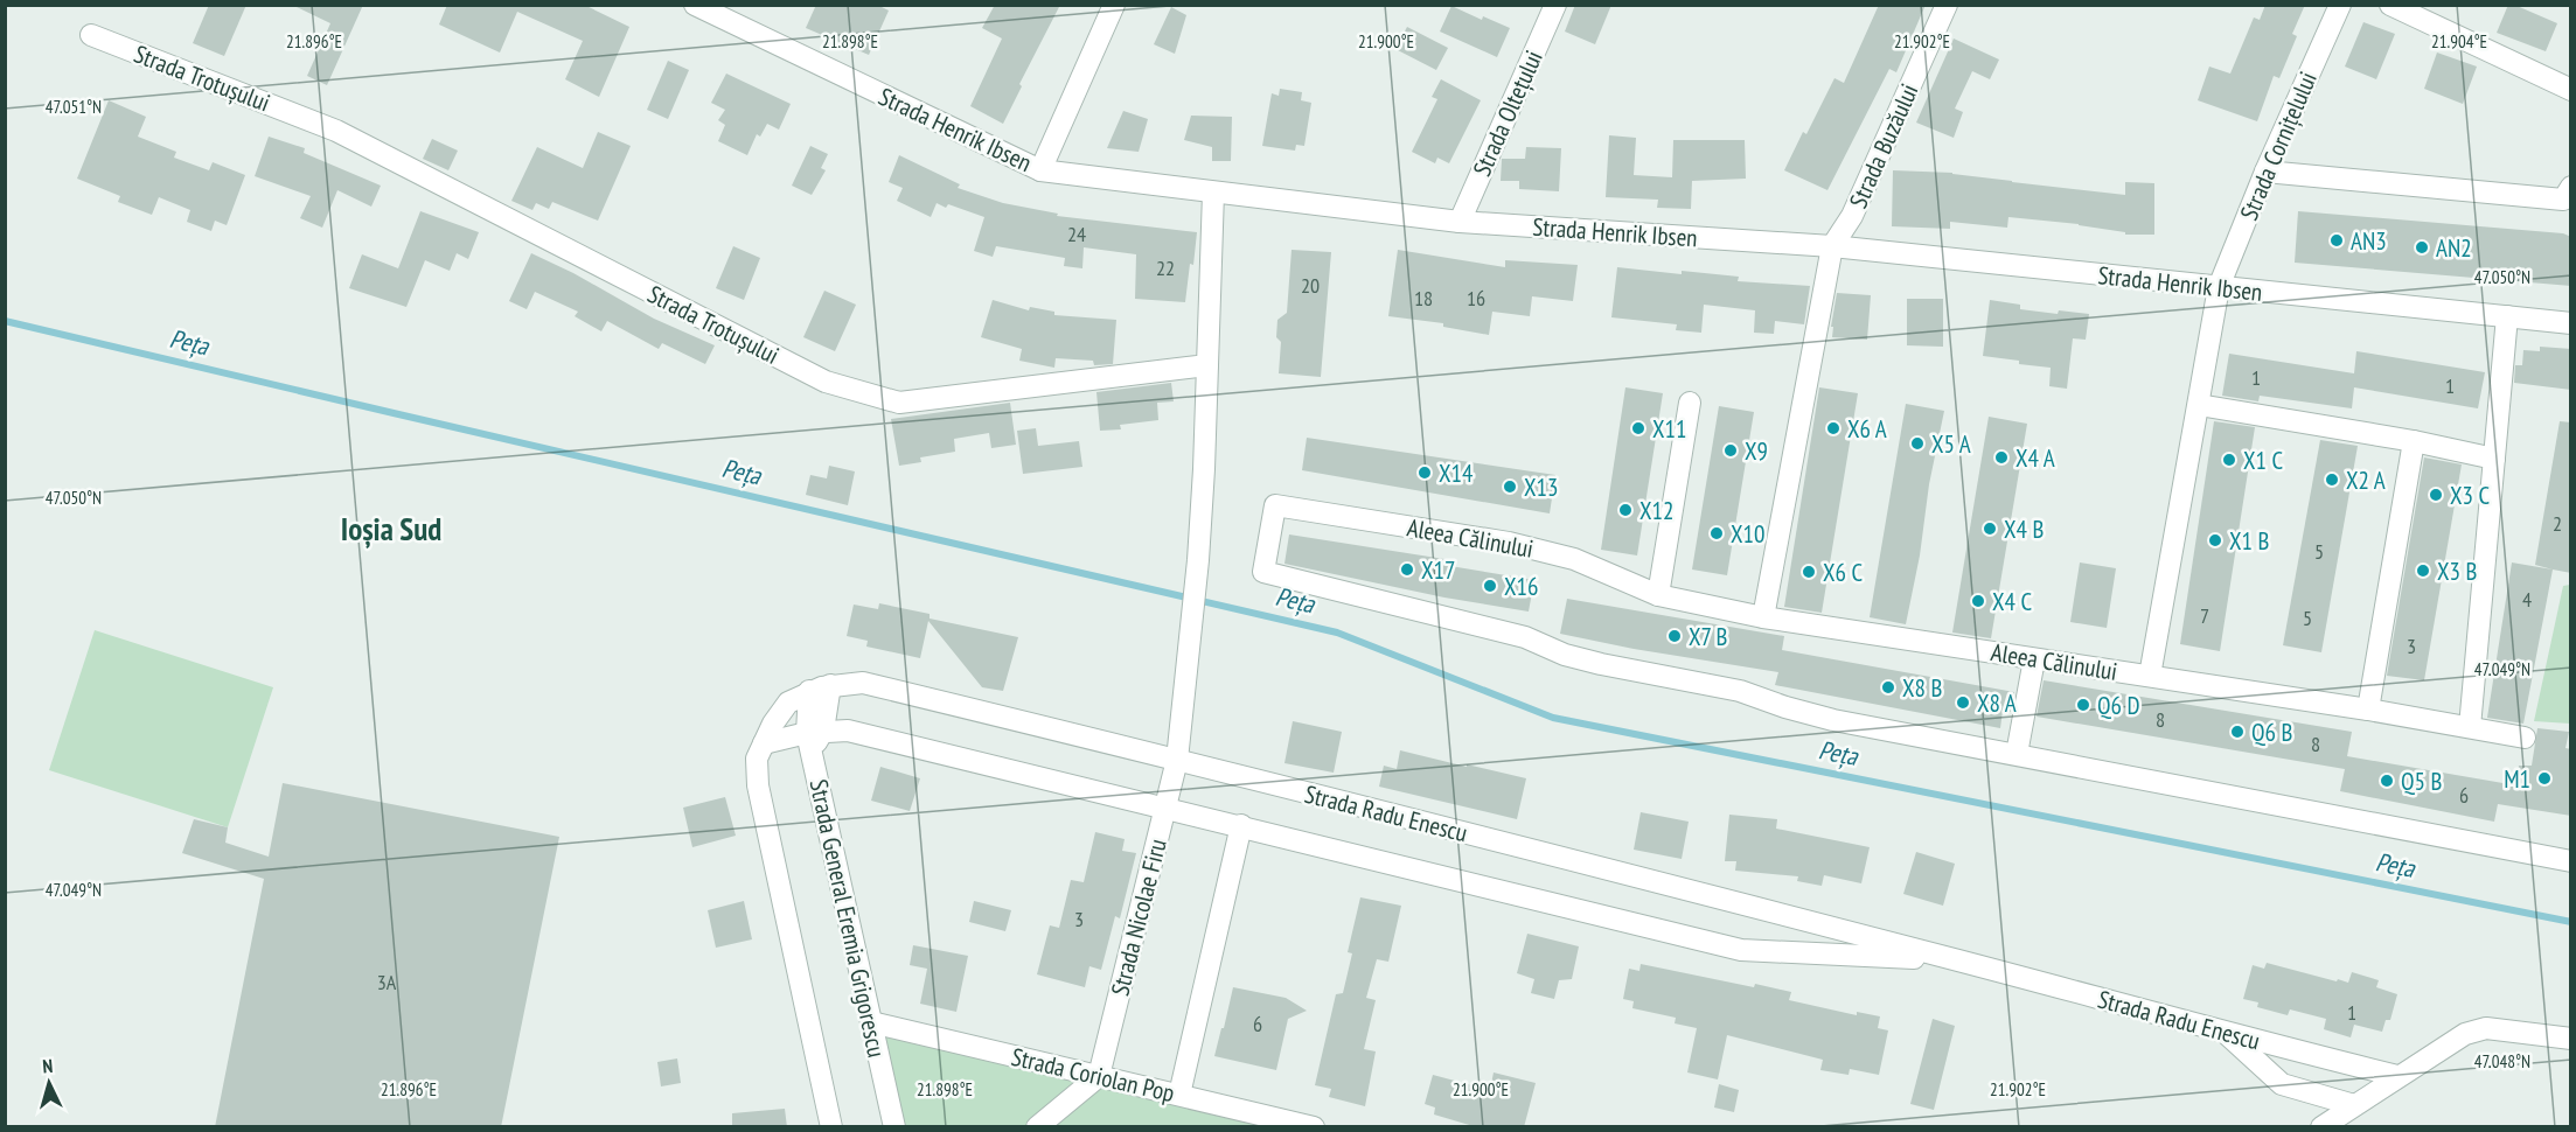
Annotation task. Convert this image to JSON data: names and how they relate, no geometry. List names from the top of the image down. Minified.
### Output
{"streets":{"street":["Strada Trotușului","Strada Oltețului","Strada Henrik Ibsen","Strada Buzăului","Strada Cornițelului","Aleea Călinului","Strada Radu Enescu","Strada Nicolae Firu","Strada General Eremia Grigorescu","Strada Coriolan Pop"]},"crossings":[["Strada Trotușului","Strada Nicolae Firu"],["Strada Oltețului","Strada Henrik Ibsen"],["Strada Henrik Ibsen","Strada Buzăului"],["Strada Henrik Ibsen","Strada Cornițelului"],["Strada Cornițelului","Aleea Călinului"],["Strada Radu Enescu","Strada Nicolae Firu"],["Strada Radu Enescu","Strada General Eremia Grigorescu"],["Strada Nicolae Firu","Strada Coriolan Pop"],["Strada General Eremia Grigorescu","Strada Coriolan Pop"]],"districts":["Ioșia Sud"],"water":["Peța"],"places":["AN3","AN2","X11","X6 A","X5 A","X9","X4 A","X1 C","X14","X2 A","X13","X3 C","X12","X4 B","X10","X1 B","X17","X3 B","X6 C","X16","X4 C","X7 B","X8 B","X8 A","Q6 D","Q6 B","M1","Q5 B"],"house_numbers":["24","22","20","18","16","1","1","2","5","4","7","5","3","8","8","6","3","3A","1","6"],"north":"top","coordinates":["21.896°E","21.898°E","21.900°E","21.902°E","21.904°E","47.051°N","47.050°N","47.049°N","47.048°N"]}
